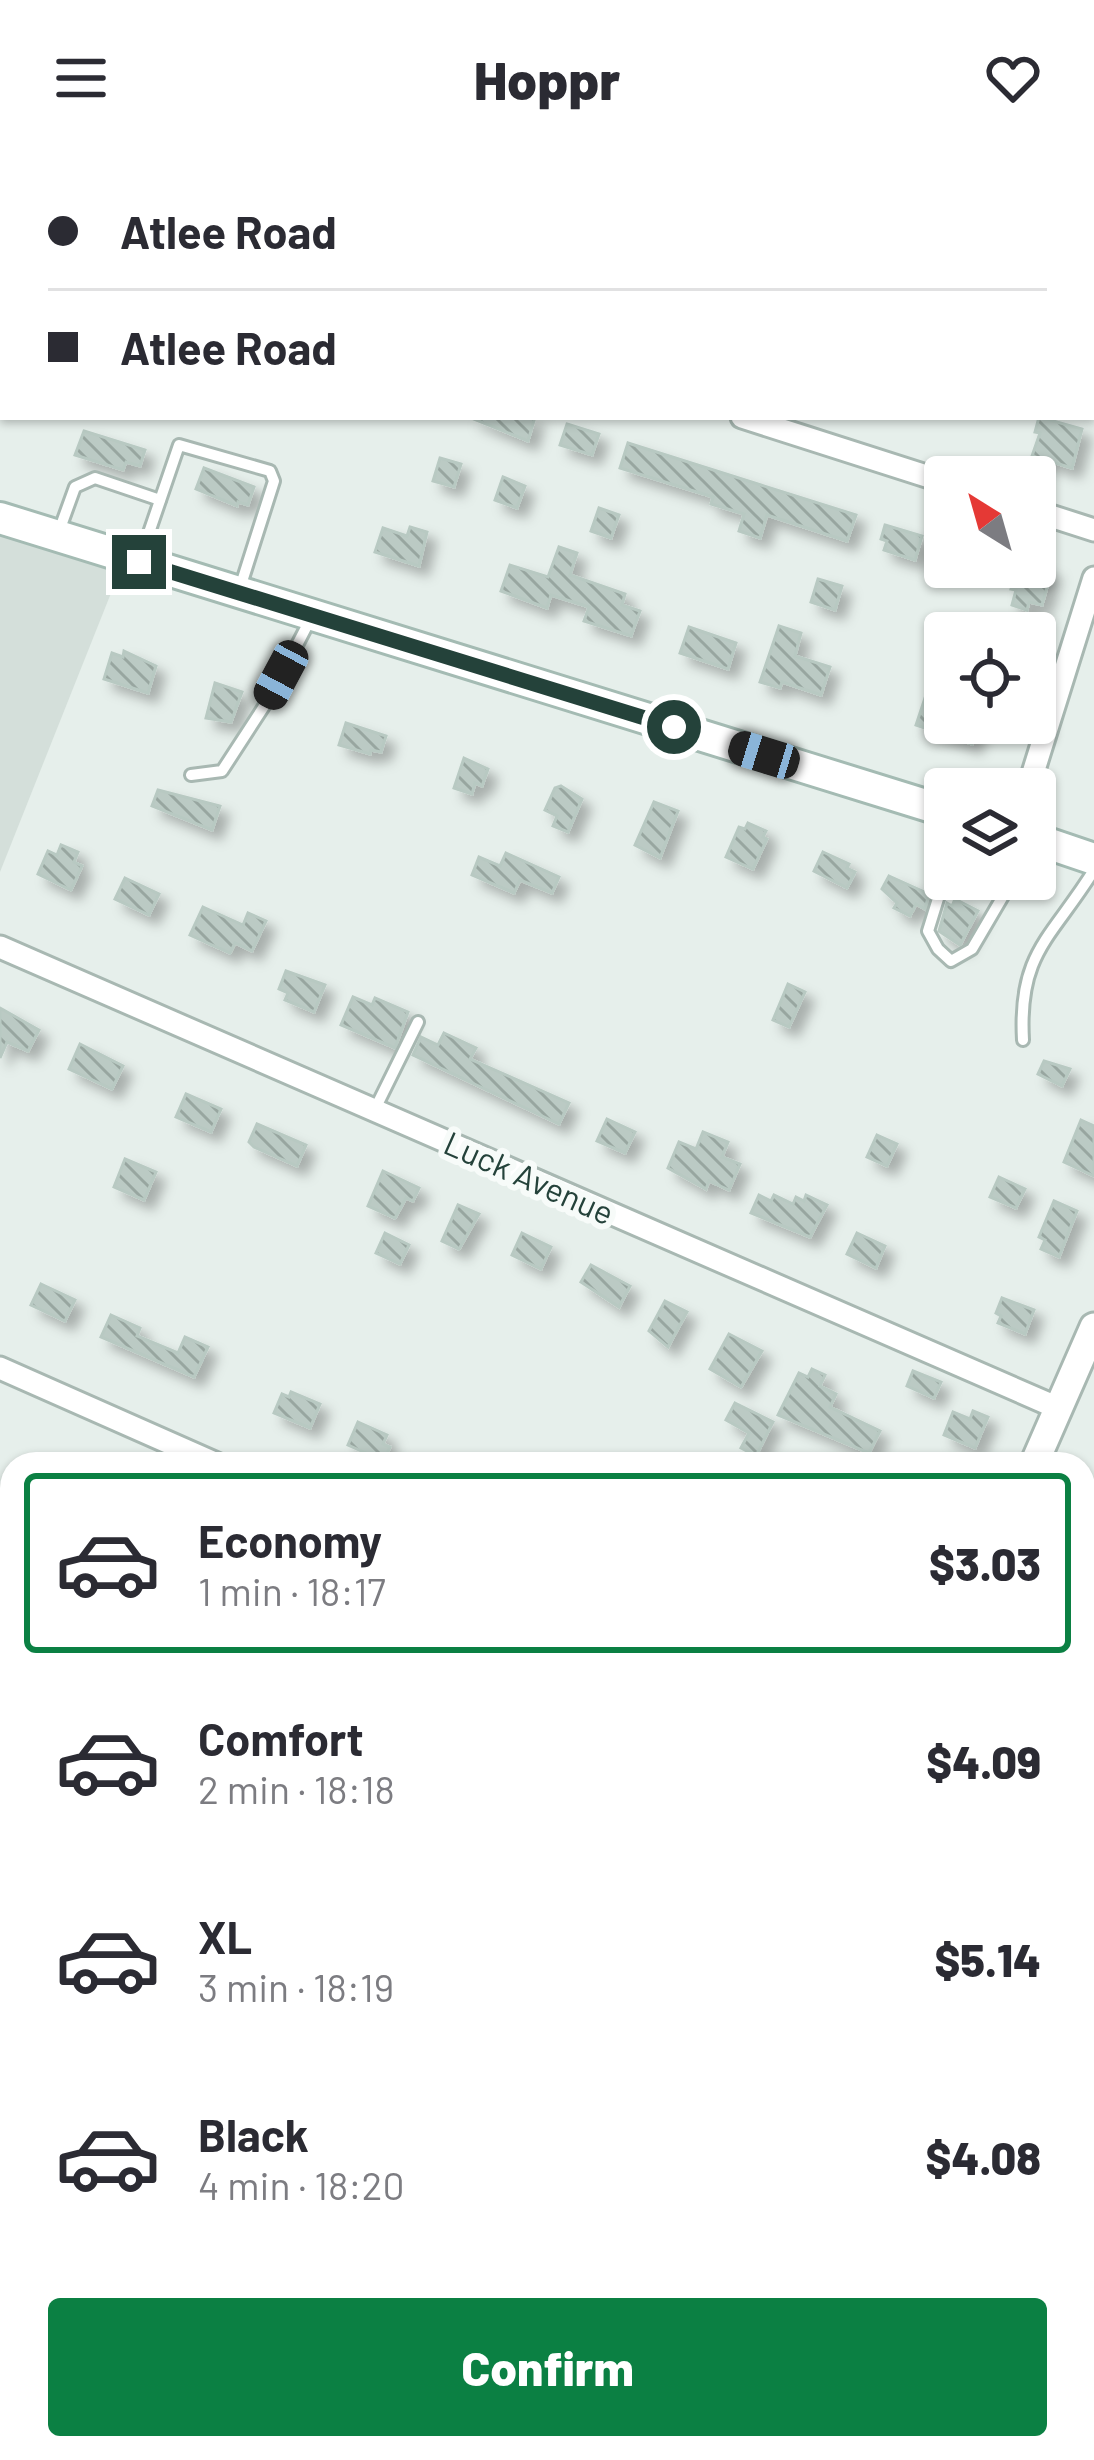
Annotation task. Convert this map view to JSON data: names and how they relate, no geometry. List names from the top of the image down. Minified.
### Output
{"streets":{"street":["Luck Avenue"]},"north":"top left","page":{"header":"Hoppr","banner":["Atlee Road","Atlee Road"],"list":[{"name":"Economy","note":"1 min · 18:17","value":"$3.03"},{"name":"Comfort","note":"2 min · 18:18","value":"$4.09"},{"name":"XL","note":"3 min · 18:19","value":"$5.14"},{"name":"Black","note":"4 min · 18:20","value":"$4.08"}],"buttons":"Confirm"}}
